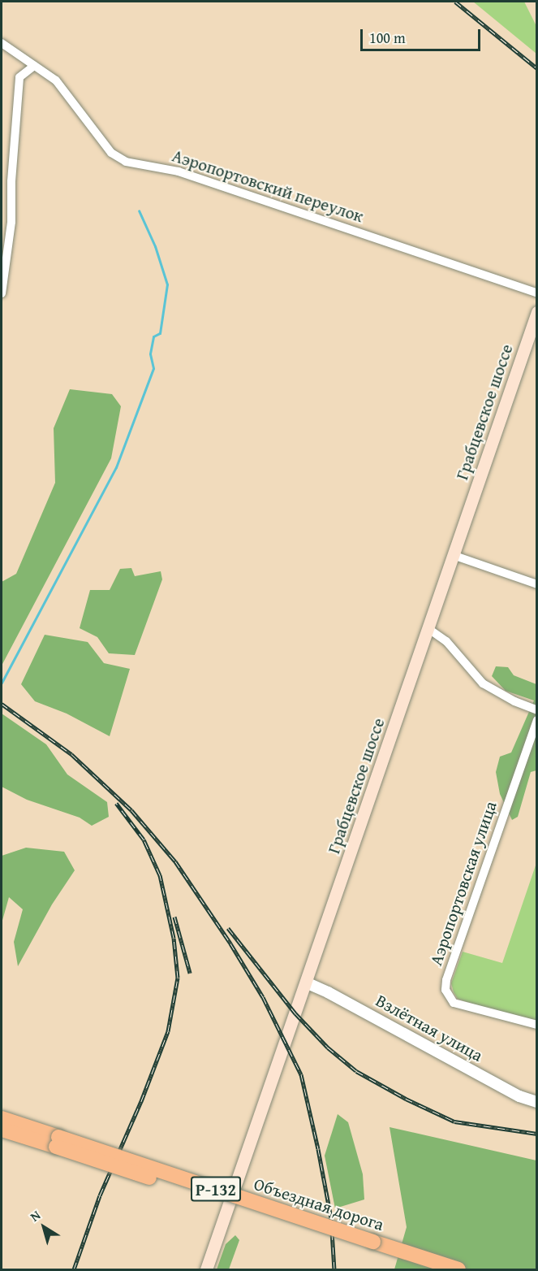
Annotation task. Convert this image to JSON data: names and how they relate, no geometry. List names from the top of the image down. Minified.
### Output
{"streets":{"highway":["Р-132","Объездная дорога"],"main road":["Грабцевское шоссе"],"street":["Аэропортовский переулок","Аэропортовская улица","Взлётная улица"]},"crossings":[["Грабцевское шоссе","Взлётная улица"]],"scale_bar":"100 m","north":"top left"}
